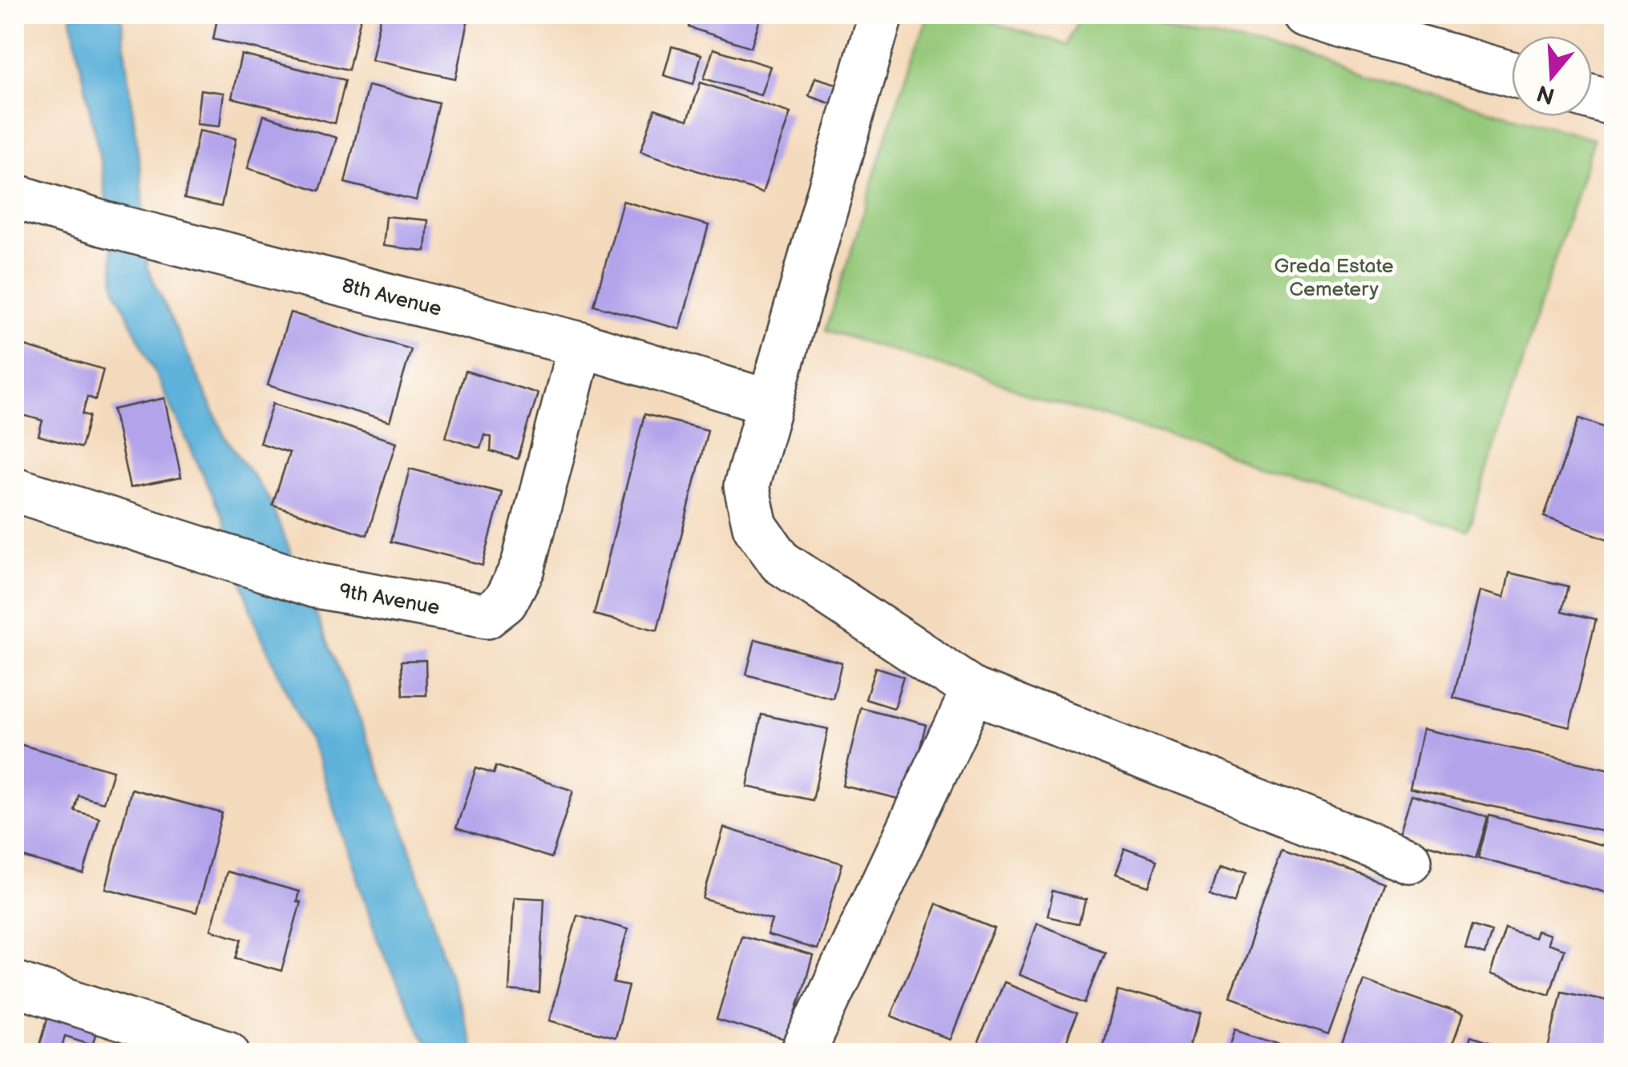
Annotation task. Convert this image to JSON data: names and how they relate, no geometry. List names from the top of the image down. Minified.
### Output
{"streets":{"street":["8th Avenue","9th Avenue"]},"crossings":[["8th Avenue","9th Avenue"]],"parks":["Greda Estate Cemetery"],"north":"bottom"}
